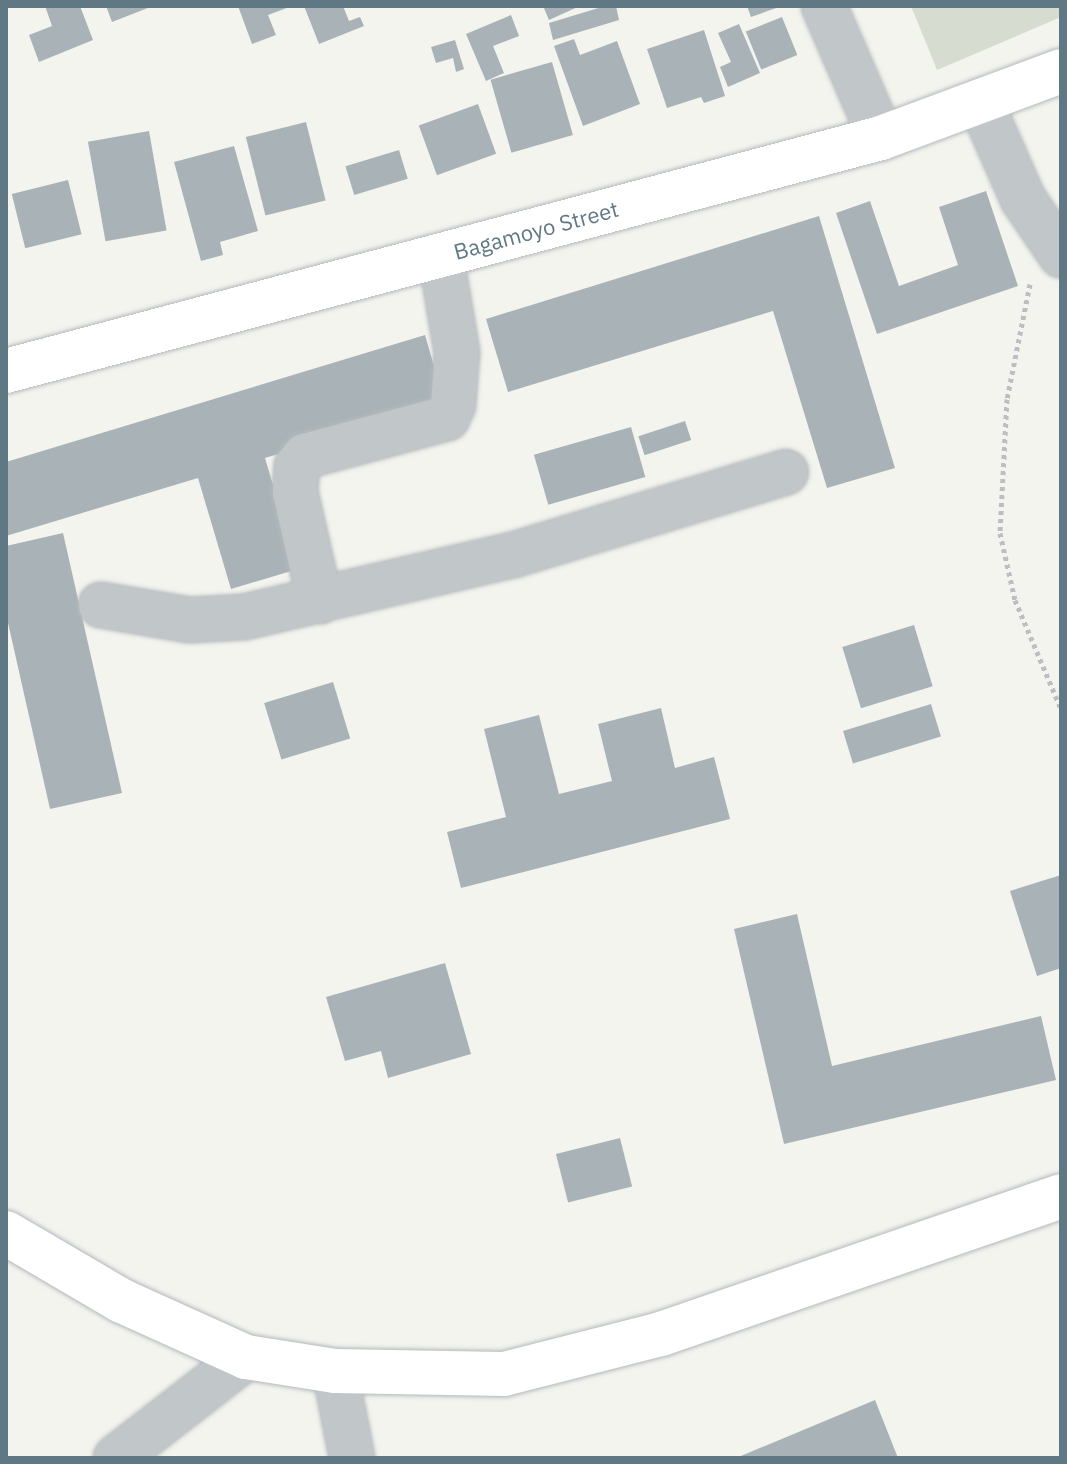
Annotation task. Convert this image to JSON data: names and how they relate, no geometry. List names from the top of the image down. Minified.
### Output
{"streets":{"main road":["Bagamoyo Street"]}}
